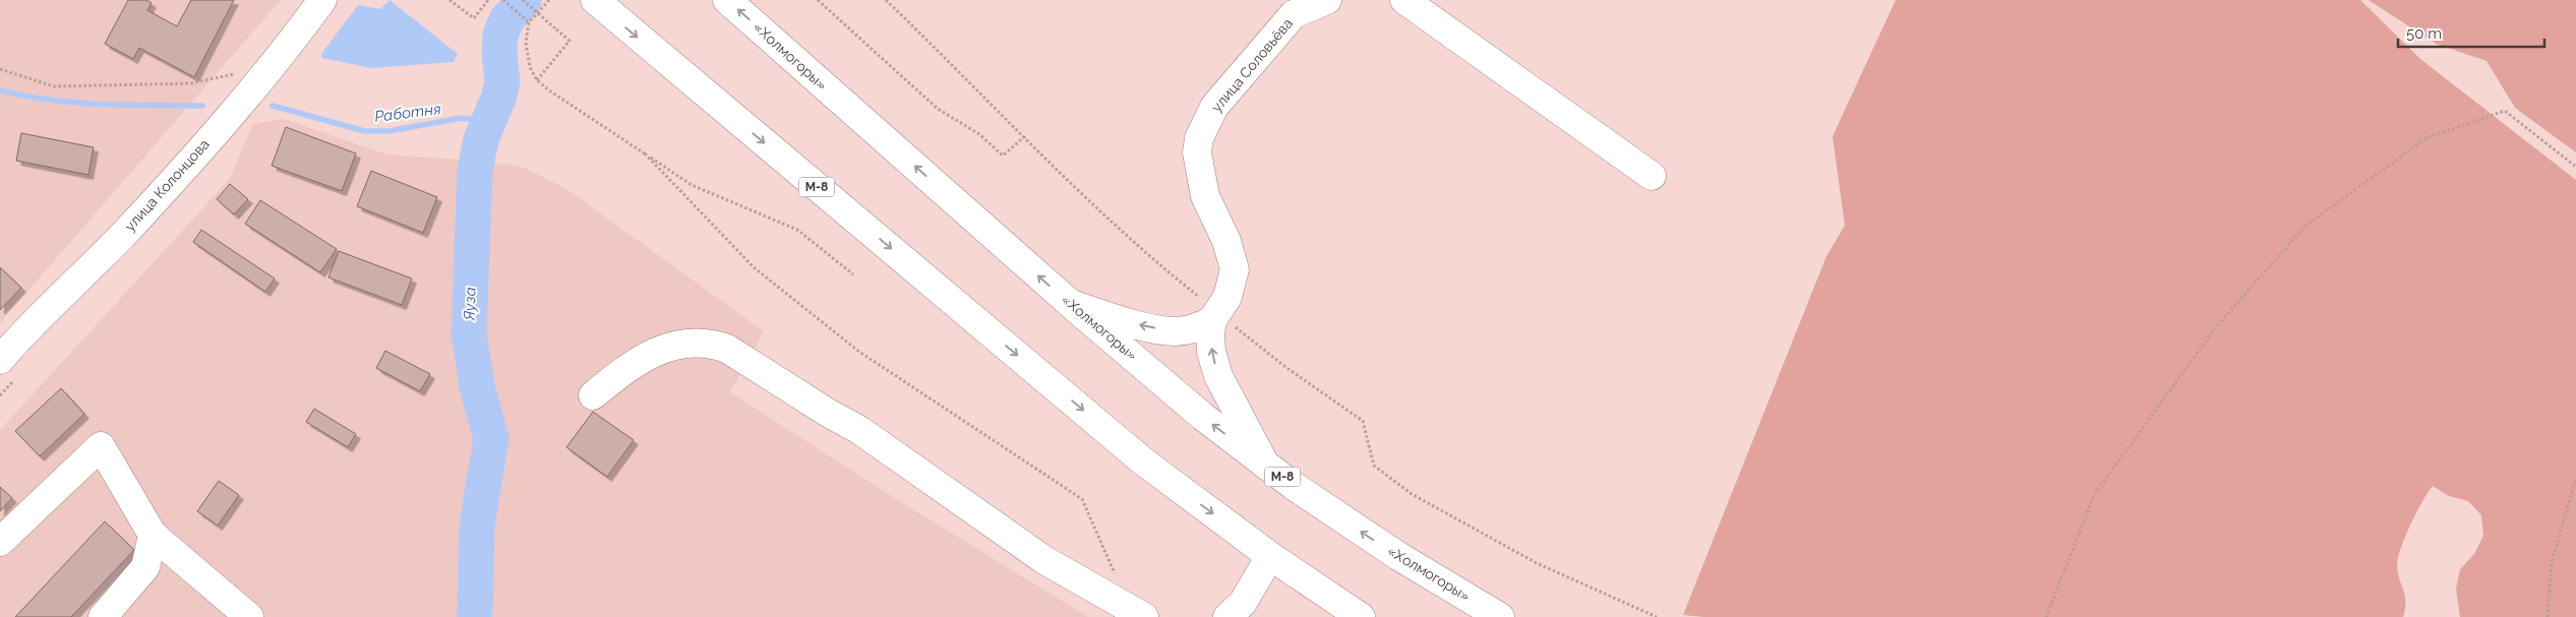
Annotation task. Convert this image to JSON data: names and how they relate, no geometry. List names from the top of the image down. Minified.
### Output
{"streets":{"main road":["«Холмогоры»","улица Соловьёва","улица Колонцова","М-8"]},"crossings":[["«Холмогоры»","улица Соловьёва"]],"water":["Работня","Яуза"],"scale_bar":"50 m"}
